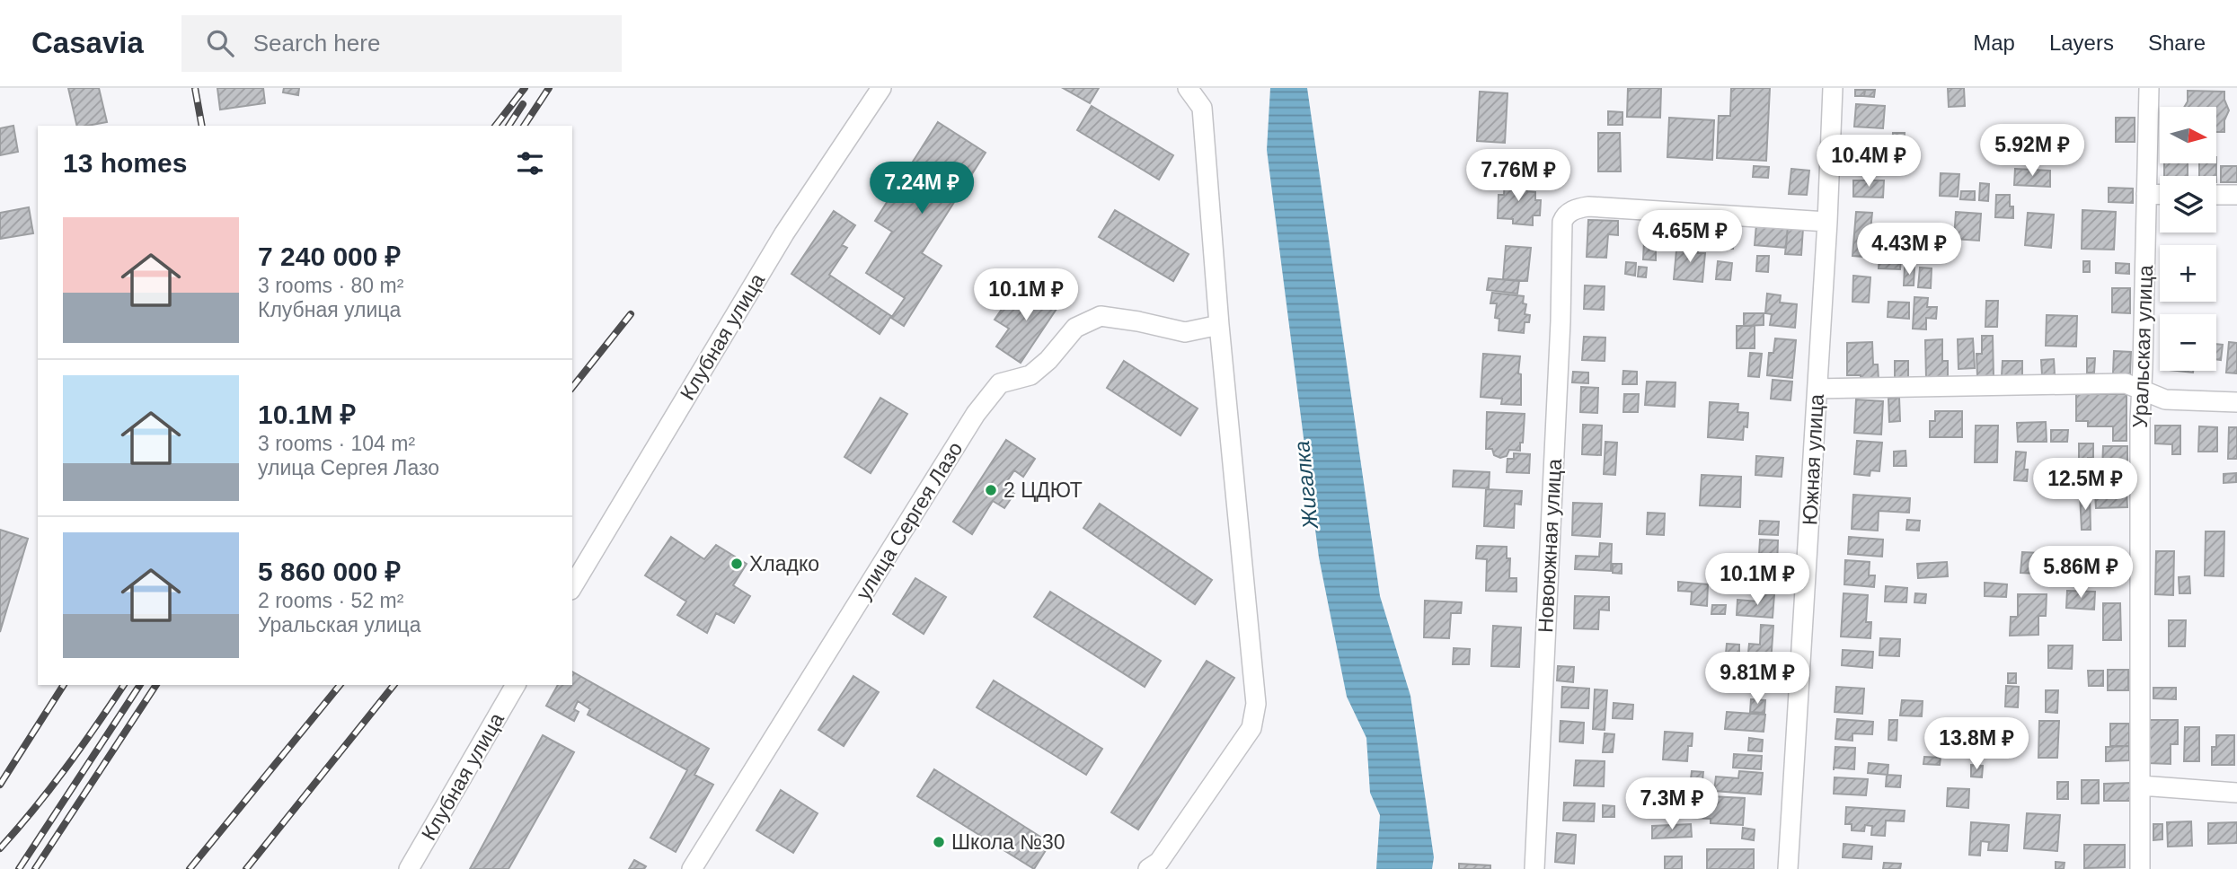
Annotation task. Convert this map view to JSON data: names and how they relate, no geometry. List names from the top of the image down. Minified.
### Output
{"streets":{"street":["Клубная улица","Уральская улица","Южная улица","улица Сергея Лазо","Новоюжная улица"]},"crossings":[["Южная улица","Новоюжная улица"]],"water":["Жигалка"],"places":["2 ЦДЮТ","Хладко","Школа №30"],"north":"right","page":{"header":"Casavia","search":"Search here","nav":["Map","Layers","Share"],"map_buttons":["+","−"],"price":["5.92M ₽","10.4M ₽","7.76M ₽","7.24M ₽","4.65M ₽","4.43M ₽","10.1M ₽","12.5M ₽","5.86M ₽","10.1M ₽","9.81M ₽","13.8M ₽","7.3M ₽"],"heading":"13 homes","list":[{"name":"7 240 000 ₽","note":"3 rooms · 80 m² · Клубная улица"},{"name":"10.1M ₽","note":"3 rooms · 104 m² · улица Сергея Лазо"},{"name":"5 860 000 ₽","note":"2 rooms · 52 m² · Уральская улица"}]}}
